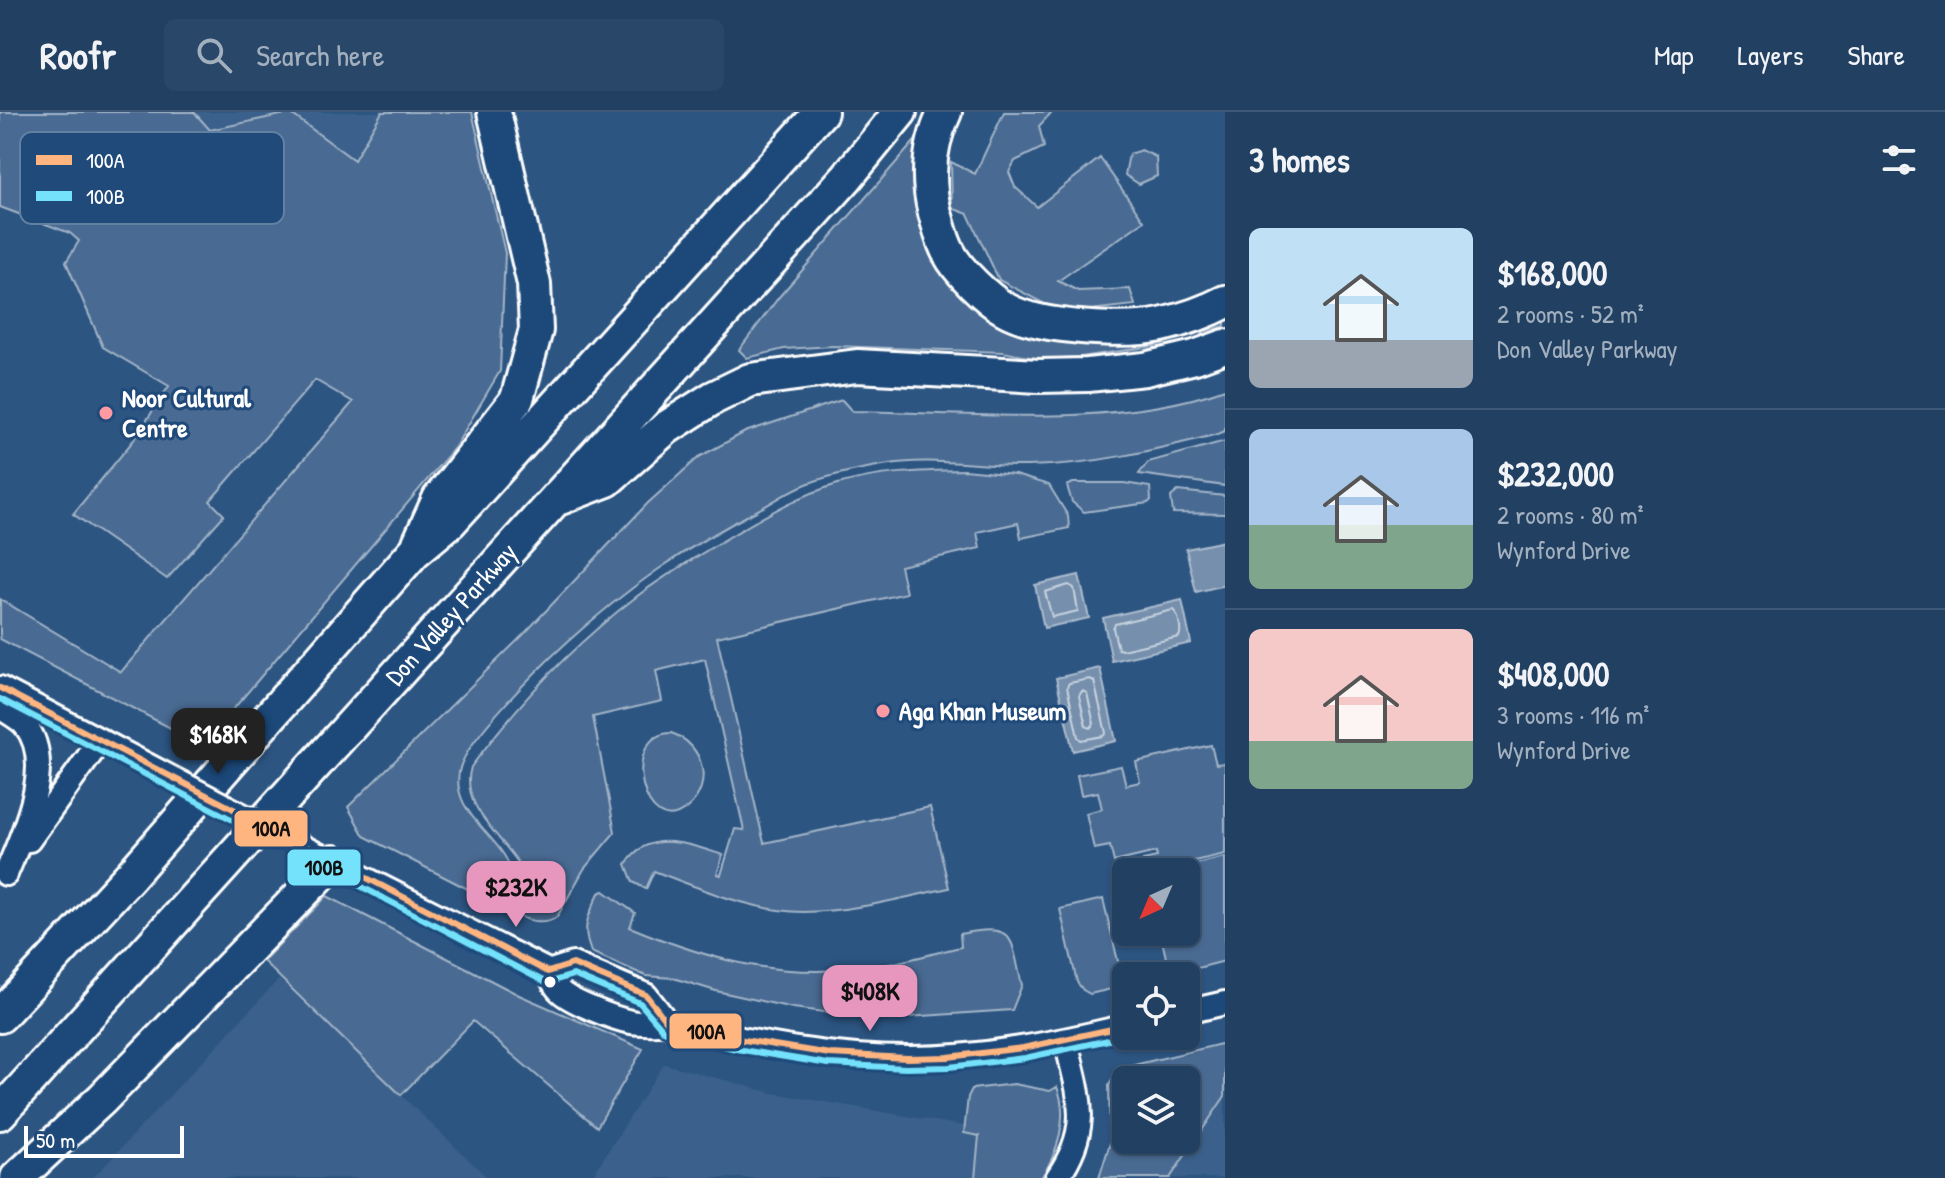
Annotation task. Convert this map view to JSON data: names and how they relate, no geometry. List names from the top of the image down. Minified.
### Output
{"streets":{"highway":["Don Valley Parkway"]},"places":["Noor Cultural Centre","Aga Khan Museum"],"lines":["transit line 100A","transit line 100B"],"legend":["100A","100B"],"scale_bar":"50 m","north":"bottom left","page":{"header":"Roofr","search":"Search here","nav":["Map","Layers","Share"],"heading":"3 homes","list":[{"name":"$168,000","note":"2 rooms · 52 m² · Don Valley Parkway"},{"name":"$232,000","note":"2 rooms · 80 m² · Wynford Drive"},{"name":"$408,000","note":"3 rooms · 116 m² · Wynford Drive"}],"price":["$168K","$232K","$408K"],"scale":"50 m"}}
